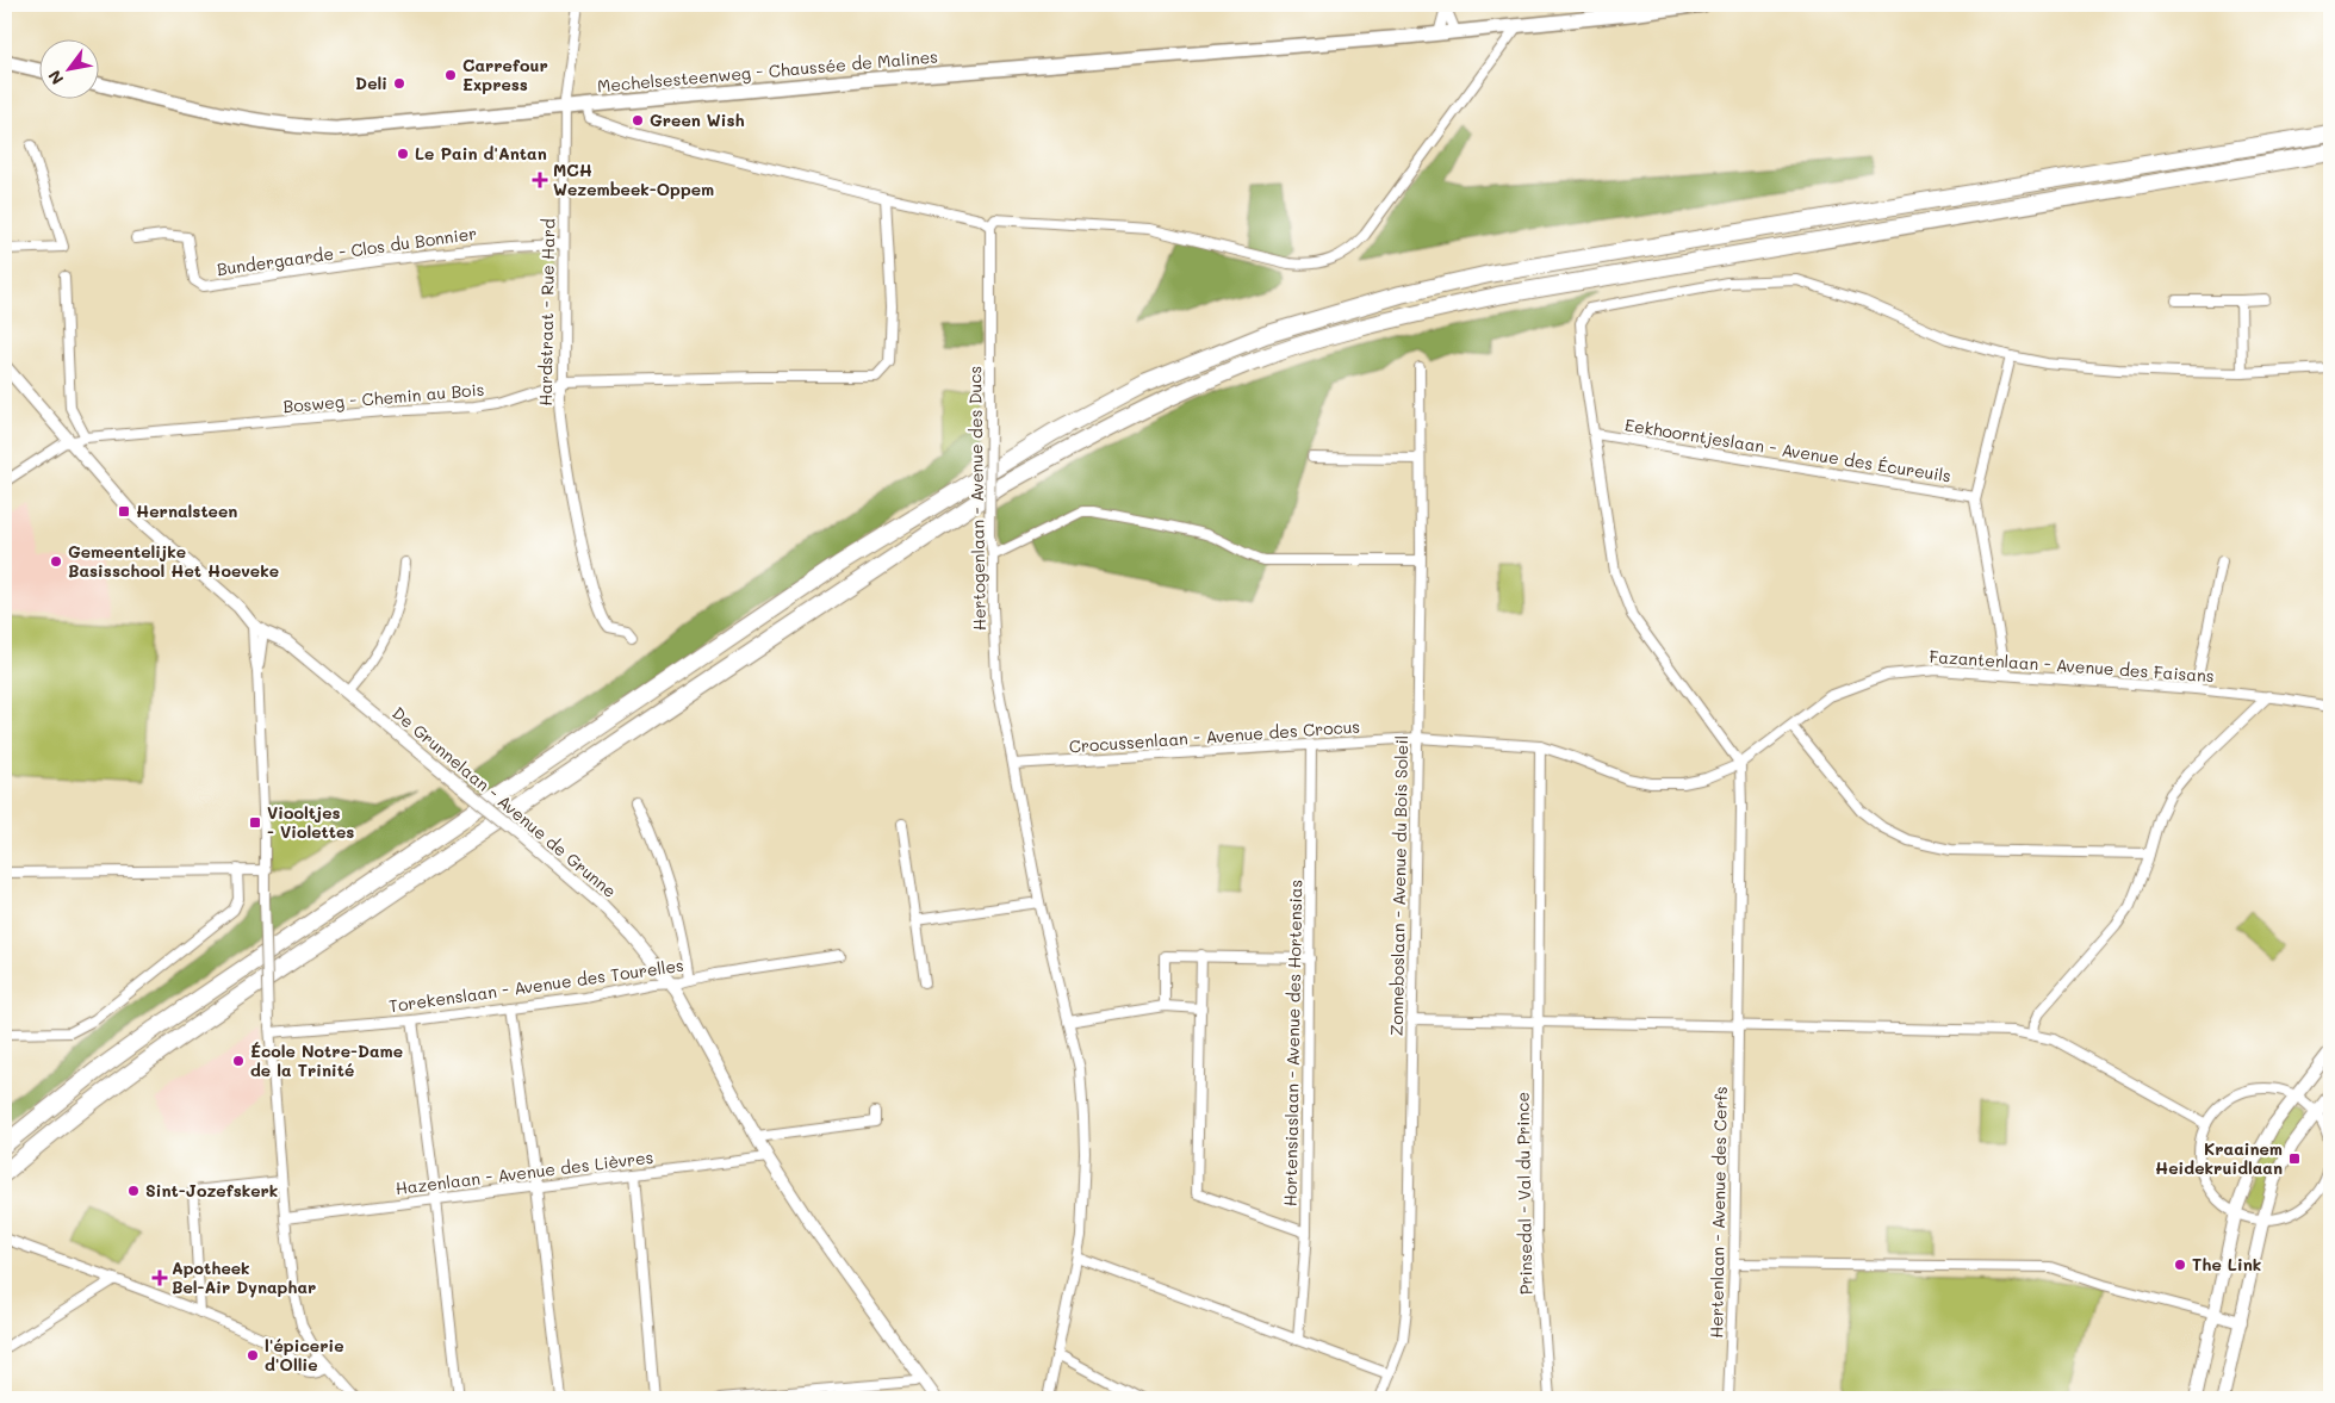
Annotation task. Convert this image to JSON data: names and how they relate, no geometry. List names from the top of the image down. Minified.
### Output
{"streets":{"main road":["Mechelsesteenweg - Chaussée de Malines"],"street":["Bundergaarde - Clos du Bonnier","Hardstraat - Rue Hard","Bosweg - Chemin au Bois","Eekhoorntjeslaan - Avenue des Écureuils","Hertogenlaan - Avenue des Ducs","Fazantenlaan - Avenue des Faisans","Crocussenlaan - Avenue des Crocus","De Grunnelaan - Avenue de Grunne","Zonneboslaan - Avenue du Bois Soleil","Torekenslaan - Avenue des Tourelles","Hortensiaslaan - Avenue des Hortensias","Hazenlaan - Avenue des Lièvres","Prinsedal - Val du Prince","Hertenlaan - Avenue des Cerfs"]},"crossings":[["Mechelsesteenweg - Chaussée de Malines","Hardstraat - Rue Hard"],["Bundergaarde - Clos du Bonnier","Hardstraat - Rue Hard"],["Hardstraat - Rue Hard","Bosweg - Chemin au Bois"],["Bosweg - Chemin au Bois","De Grunnelaan - Avenue de Grunne"],["Hertogenlaan - Avenue des Ducs","Crocussenlaan - Avenue des Crocus"],["Fazantenlaan - Avenue des Faisans","Crocussenlaan - Avenue des Crocus"],["Fazantenlaan - Avenue des Faisans","Zonneboslaan - Avenue du Bois Soleil"],["Fazantenlaan - Avenue des Faisans","Prinsedal - Val du Prince"],["Fazantenlaan - Avenue des Faisans","Hertenlaan - Avenue des Cerfs"],["Crocussenlaan - Avenue des Crocus","Zonneboslaan - Avenue du Bois Soleil"],["Crocussenlaan - Avenue des Crocus","Hortensiaslaan - Avenue des Hortensias"],["De Grunnelaan - Avenue de Grunne","Torekenslaan - Avenue des Tourelles"],["De Grunnelaan - Avenue de Grunne","Hazenlaan - Avenue des Lièvres"]],"places":{"other":["Carrefour Express","Deli","Green Wish","Le Pain d'Antan","Gemeentelijke Basisschool Het Hoeveke","École Notre-Dame de la Trinité","Sint-Jozefskerk","The Link","l'épicerie d'Ollie"],"health":["MCH Wezembeek-Oppem","Apotheek Bel-Air Dynaphar"],"transit":["Hernalsteen","Viooltjes - Violettes","Kraainem Heidekruidlaan"]},"north":"bottom left"}
